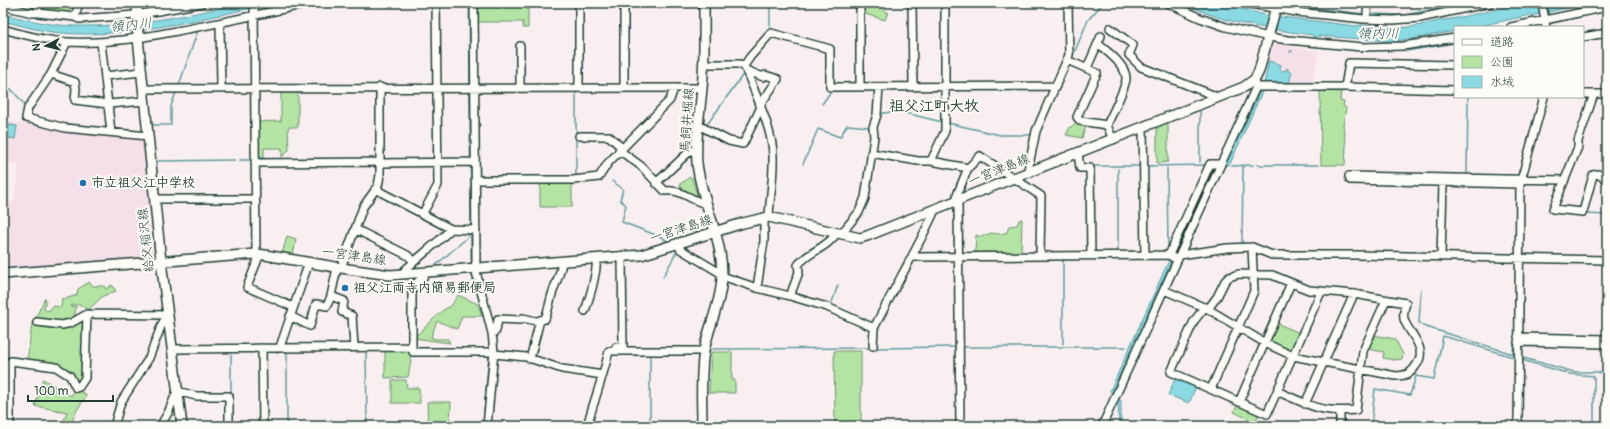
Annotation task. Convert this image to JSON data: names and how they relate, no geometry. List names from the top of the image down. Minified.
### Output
{"streets":{"main road":["馬飼井堀線","一宮津島線","給父稲沢線"]},"crossings":[["馬飼井堀線","一宮津島線"],["一宮津島線","給父稲沢線"]],"districts":["祖父江町大牧"],"water":["領内川"],"places":["市立祖父江中学校","祖父江両寺内簡易郵便局"],"legend":["道路","公園","水域"],"scale_bar":"100 m","north":"left"}
